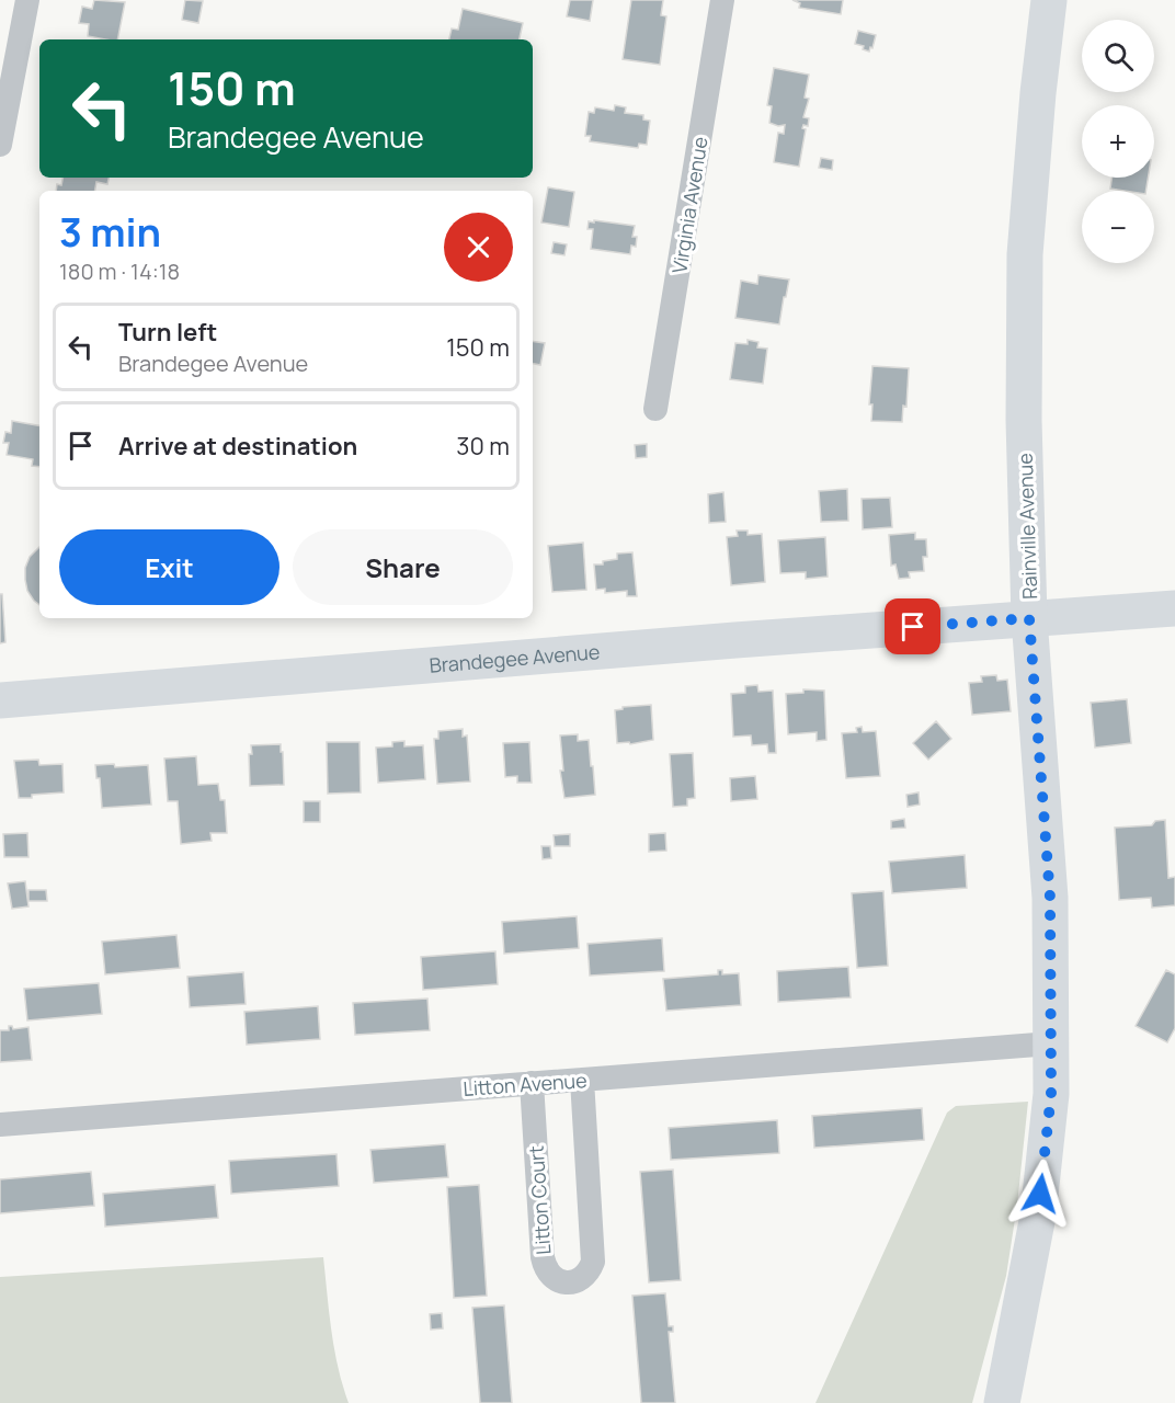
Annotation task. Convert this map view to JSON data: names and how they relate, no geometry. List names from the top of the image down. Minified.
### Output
{"streets":{"main road":["Rainville Avenue","Brandegee Avenue"],"street":["Virginia Avenue","Litton Avenue","Litton Court"]},"crossings":[["Rainville Avenue","Brandegee Avenue"],["Rainville Avenue","Litton Avenue"],["Litton Avenue","Litton Court"]],"page":{"map_buttons":["+","−"],"turn":["150 m","Brandegee Avenue"],"heading":["3 min","180 m · 14:18"],"list":[{"name":"Turn left","note":"Brandegee Avenue","value":"150 m"},{"name":"Arrive at destination","value":"30 m"}],"buttons":["Exit","Share"]}}
